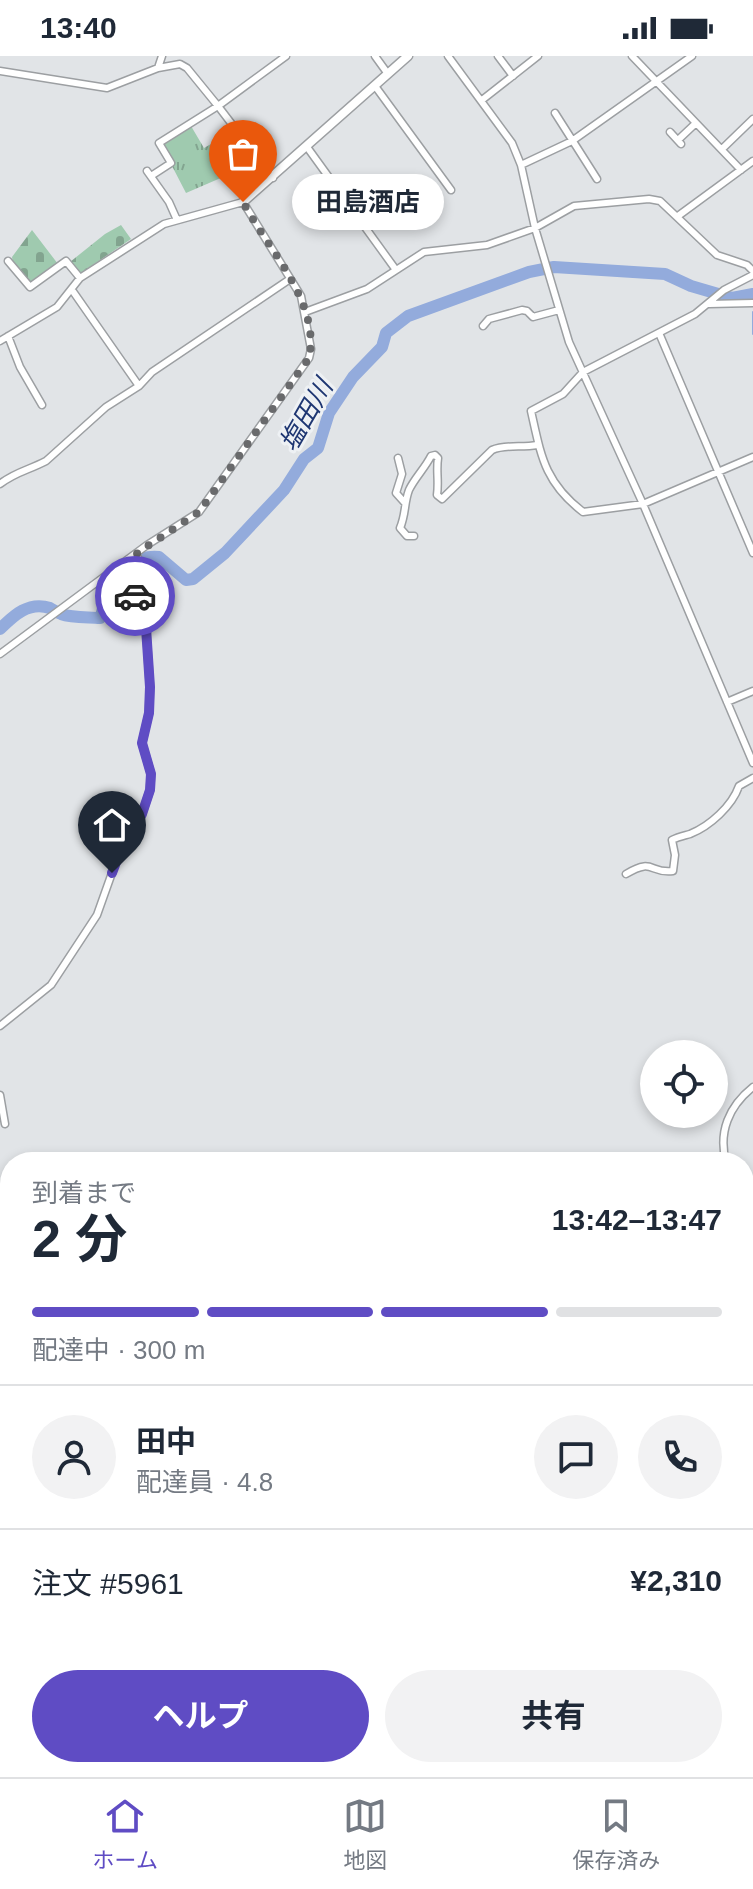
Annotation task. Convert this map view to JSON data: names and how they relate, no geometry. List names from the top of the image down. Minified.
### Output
{"water":["塩田川"],"places":["田島酒店"],"page":{"status":"13:40","bubble":"田島酒店","heading":["2 分","到着まで","13:42–13:47"],"panel":["田中","配達員 · 4.8","注文 #5961","¥2,310"],"bar":"配達中 · 300 m","buttons":["ヘルプ","共有"],"tabs":["ホーム","地図","保存済み"]}}
